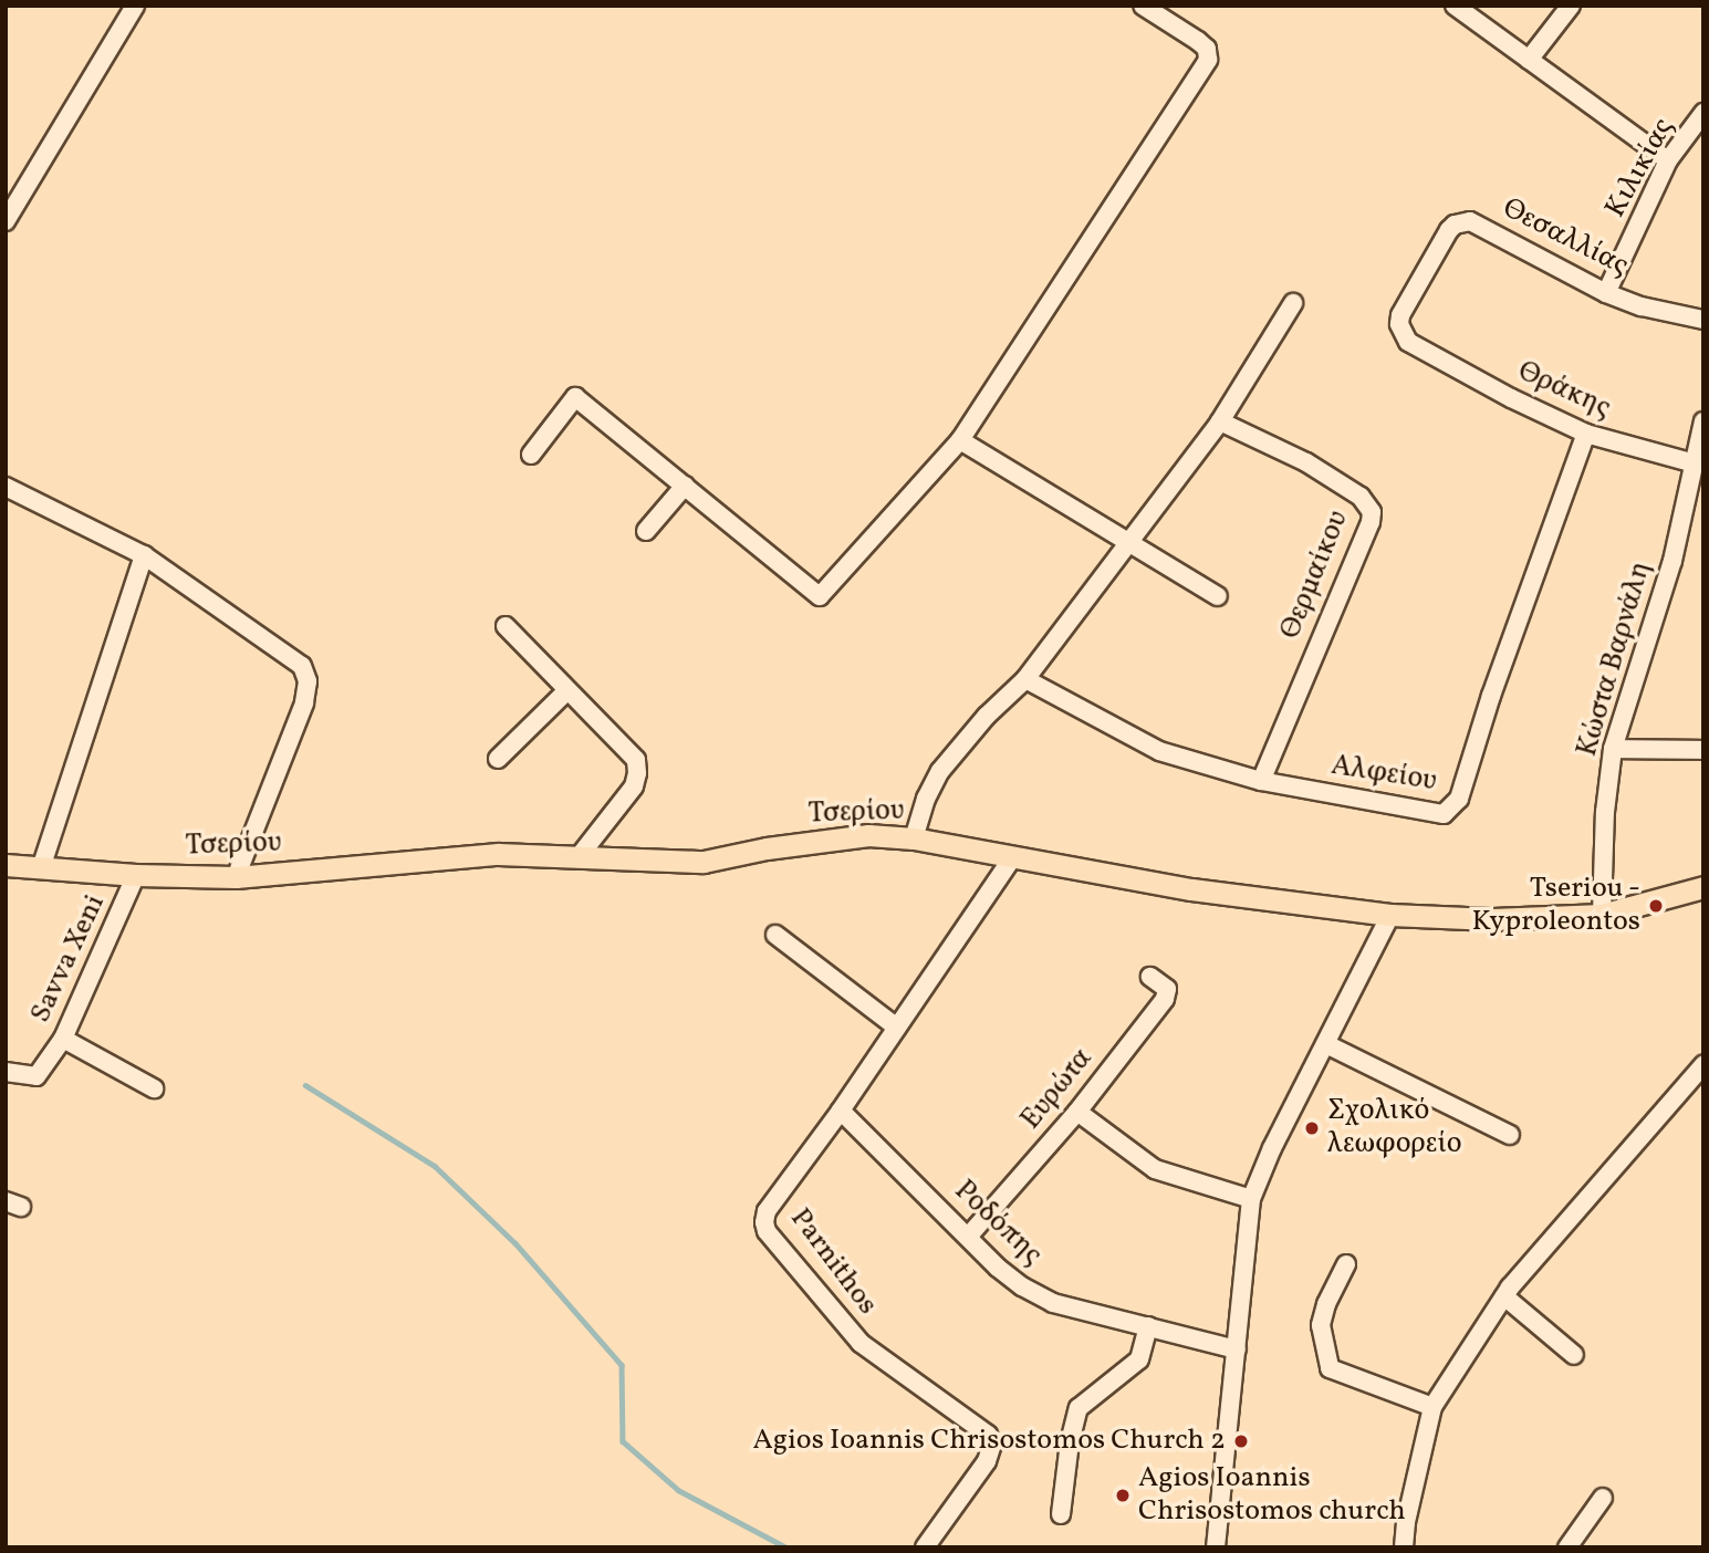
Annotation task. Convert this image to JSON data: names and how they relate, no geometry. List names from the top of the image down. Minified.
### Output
{"streets":{"main road":["Τσερίου"],"street":["Κιλικίας","Θεσαλλίας","Θράκης","Θερμαίκου","Κώστα Βαρνάλη","Αλφείου","Savva Xeni","Ευρώτα","Ροδόπης","Parnithos"]},"crossings":[["Κιλικίας","Θεσαλλίας"],["Θεσαλλίας","Θράκης"],["Θράκης","Κώστα Βαρνάλη"],["Θράκης","Αλφείου"],["Θερμαίκου","Αλφείου"],["Κώστα Βαρνάλη","Τσερίου"],["Τσερίου","Savva Xeni"],["Τσερίου","Parnithos"],["Ευρώτα","Ροδόπης"],["Ροδόπης","Parnithos"]],"places":["Tseriou - Kyproleontos","Σχολικό λεωφορείο","Agios Ioannis Chrisostomos Church 2","Agios Ioannis Chrisostomos church"]}
